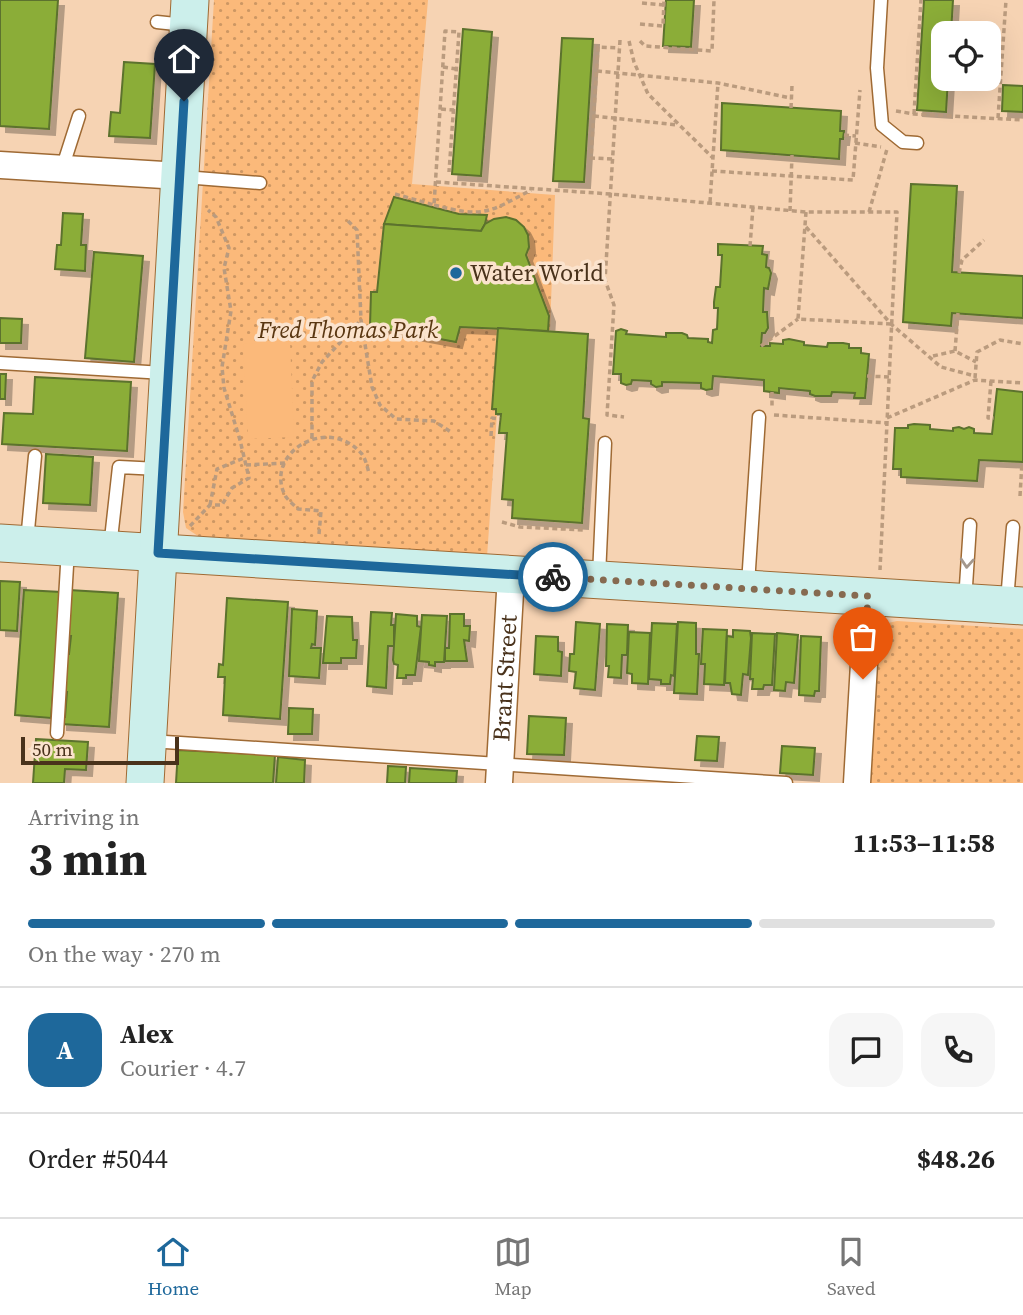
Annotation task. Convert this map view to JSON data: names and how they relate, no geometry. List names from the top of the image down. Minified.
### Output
{"streets":{"street":["Brant Street"]},"parks":["Fred Thomas Park"],"places":["Water World"],"scale_bar":"50 m","page":{"scale":"50 m","heading":["3 min","Arriving in","11:53–11:58"],"panel":["Alex","Courier · 4.7","Order #5044","$48.26"],"bar":"On the way · 270 m","round":"A","tabs":["Home","Map","Saved"]}}
